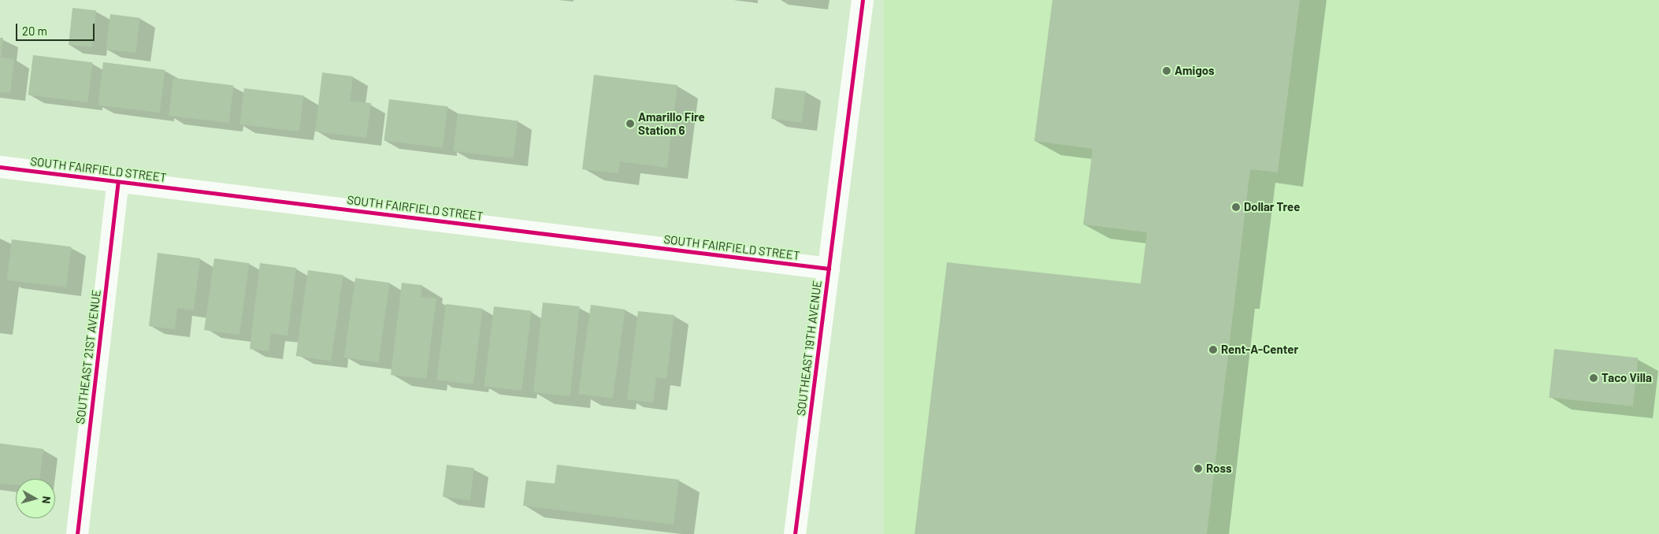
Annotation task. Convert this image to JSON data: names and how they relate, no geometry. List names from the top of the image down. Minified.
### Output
{"streets":{"street":["SOUTH FAIRFIELD STREET","SOUTHEAST 19TH AVENUE","SOUTHEAST 21ST AVENUE"]},"crossings":[["SOUTH FAIRFIELD STREET","SOUTHEAST 19TH AVENUE"],["SOUTH FAIRFIELD STREET","SOUTHEAST 21ST AVENUE"]],"places":["Amigos","Amarillo Fire Station 6","Dollar Tree","Rent-A-Center","Taco Villa","Ross"],"scale_bar":"20 m","north":"right"}
